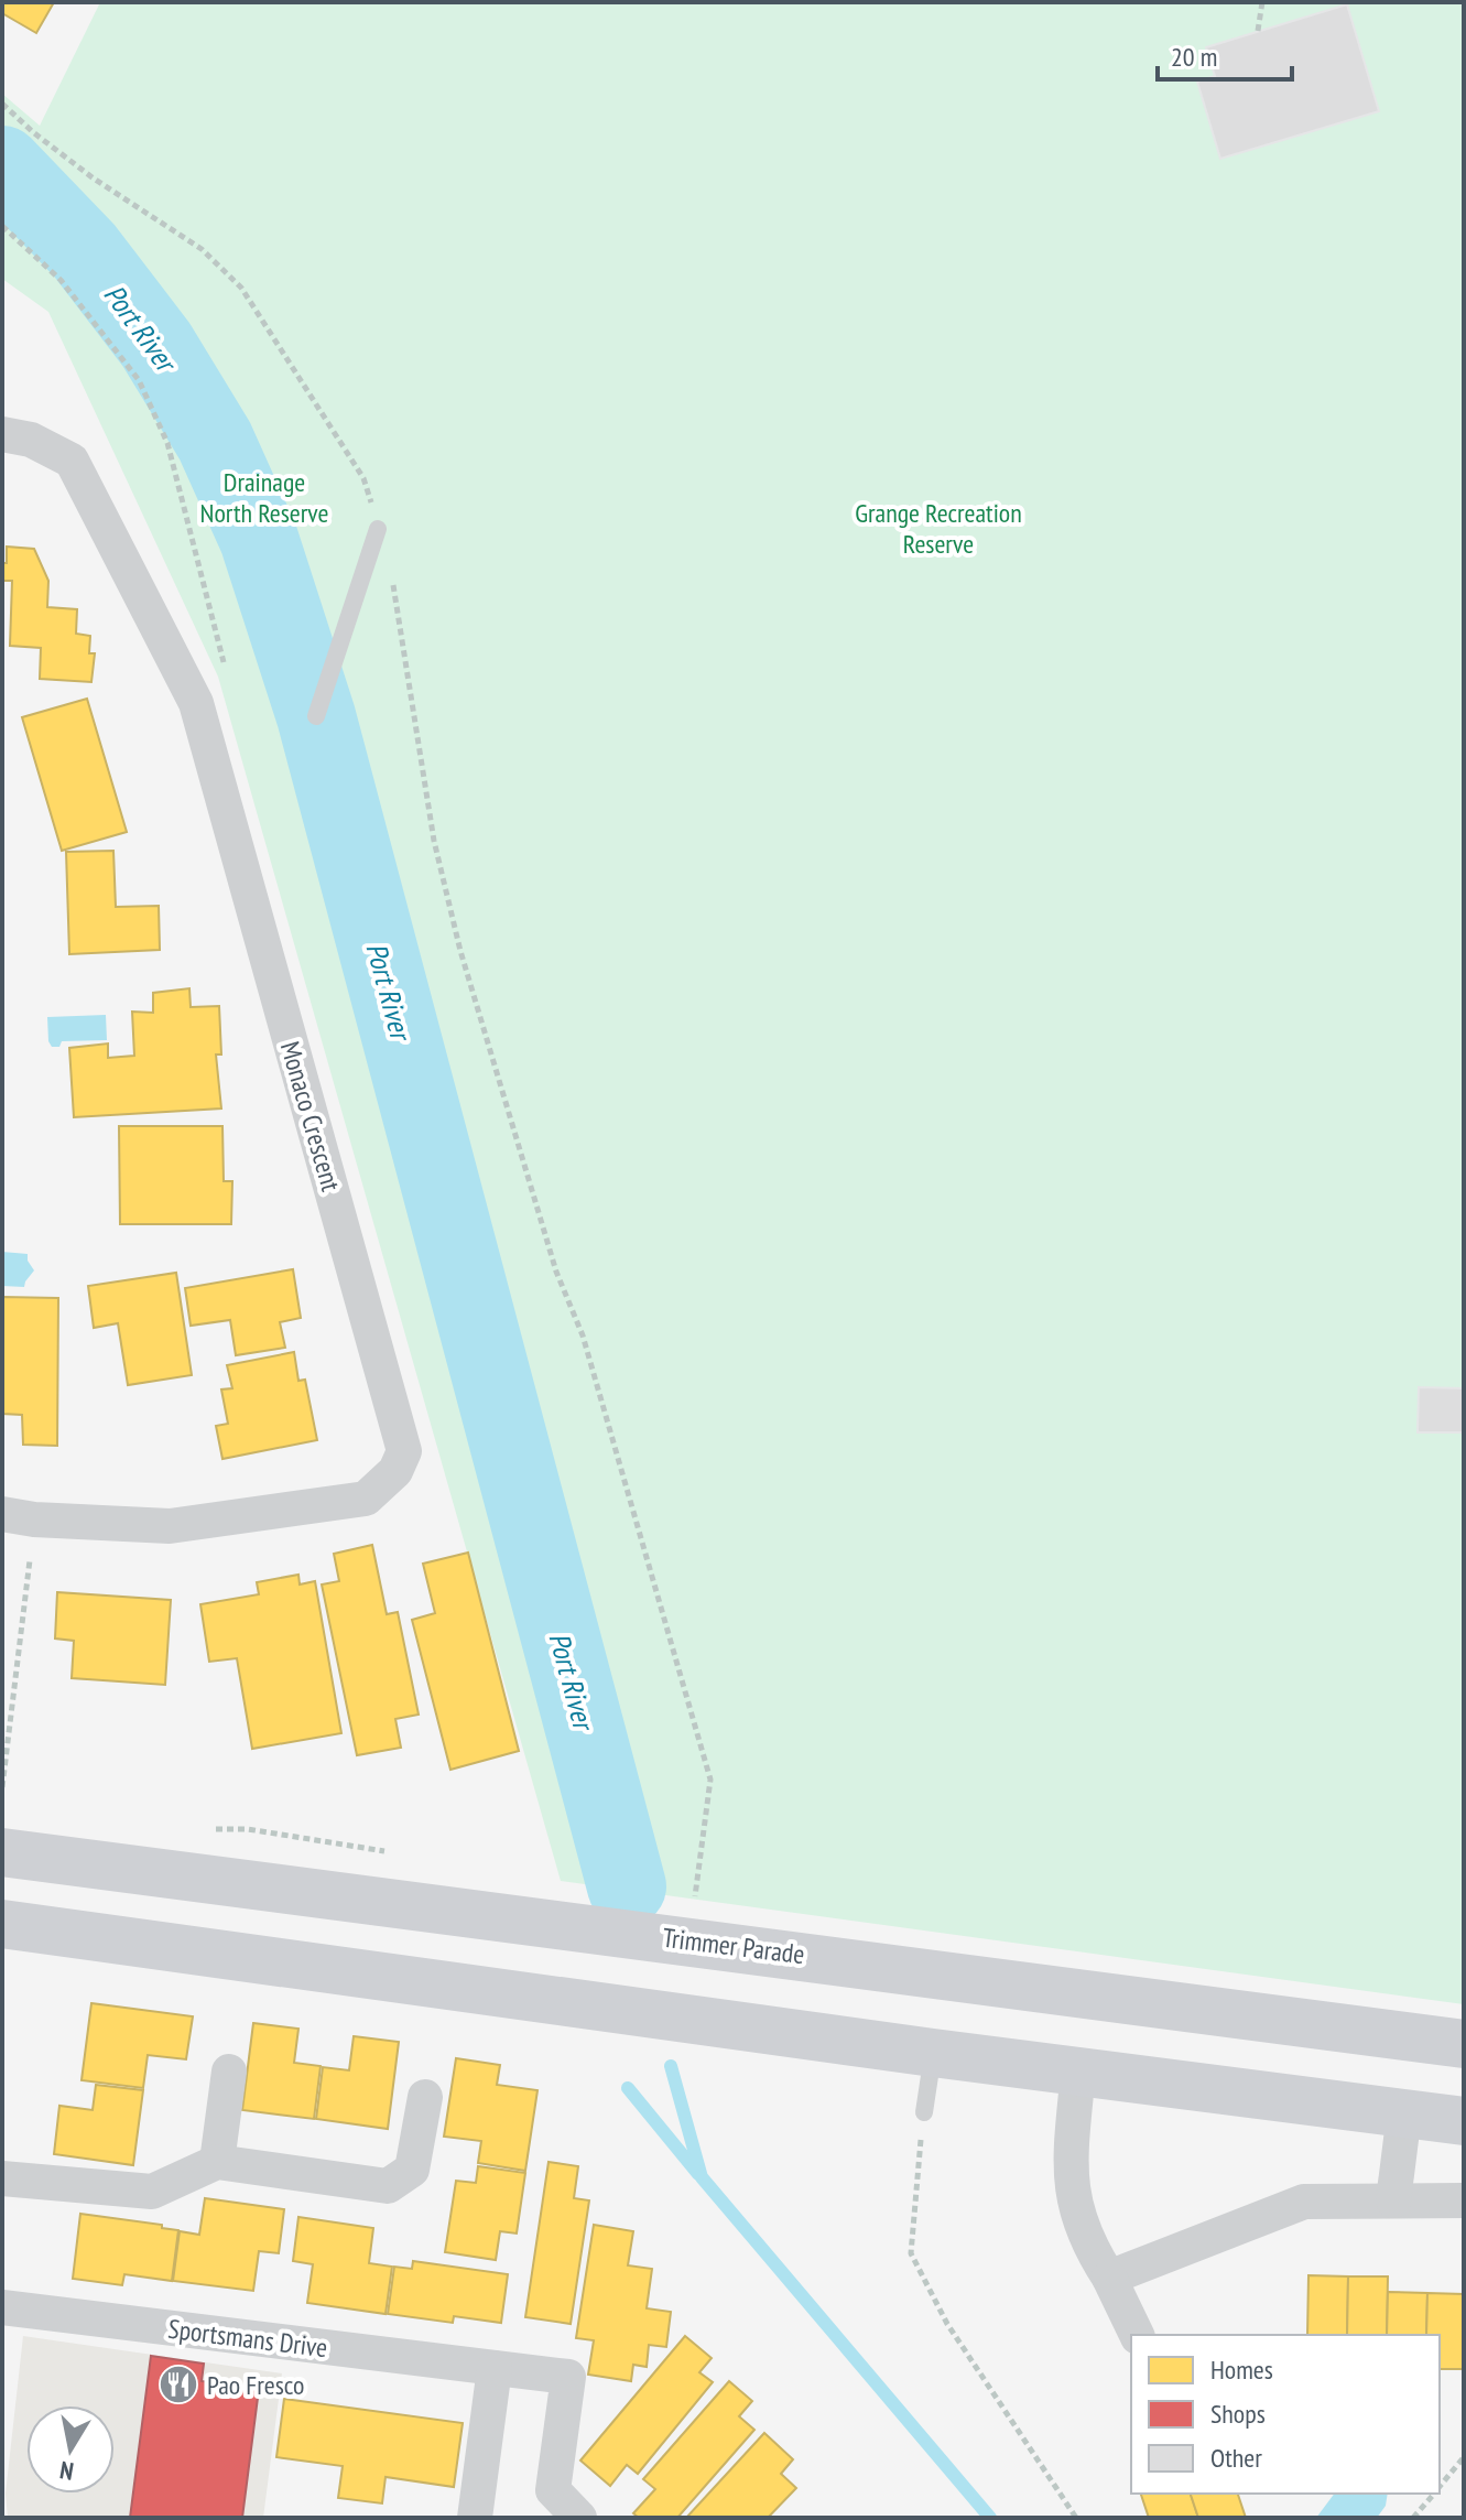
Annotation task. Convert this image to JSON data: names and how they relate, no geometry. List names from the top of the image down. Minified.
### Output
{"streets":{"main road":["Trimmer Parade"],"street":["Monaco Crescent","Sportsmans Drive"]},"water":["Port River"],"parks":["Drainage North Reserve","Grange Recreation Reserve"],"places":{"restaurant":["Pao Fresco"]},"legend":["Homes","Shops","Other"],"scale_bar":"20 m","north":"bottom"}
